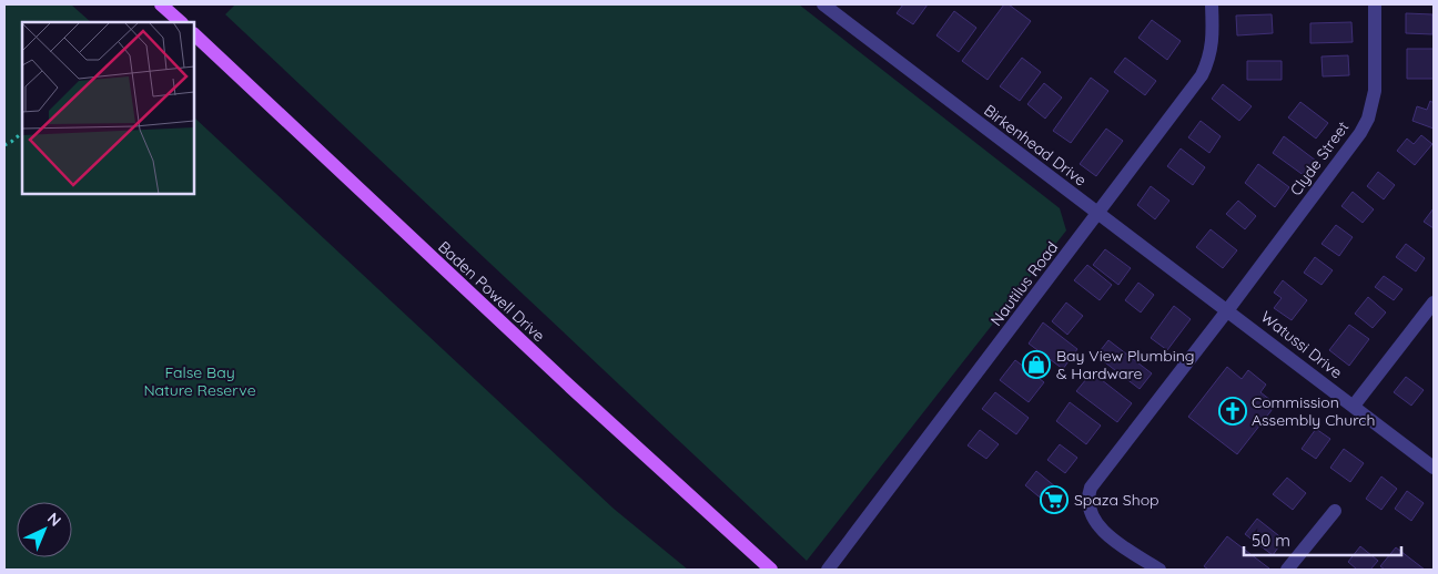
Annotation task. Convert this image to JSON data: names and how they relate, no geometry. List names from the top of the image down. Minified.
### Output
{"streets":{"main road":["Baden Powell Drive"],"street":["Birkenhead Drive","Clyde Street","Nautilus Road","Watussi Drive"]},"crossings":[["Birkenhead Drive","Clyde Street"],["Birkenhead Drive","Nautilus Road"],["Birkenhead Drive","Watussi Drive"],["Clyde Street","Watussi Drive"]],"parks":["False Bay Nature Reserve"],"places":{"shop":["Bay View Plumbing & Hardware"],"church":["Commission Assembly Church"],"supermarket":["Spaza Shop"]},"scale_bar":"50 m","north":"top right"}
